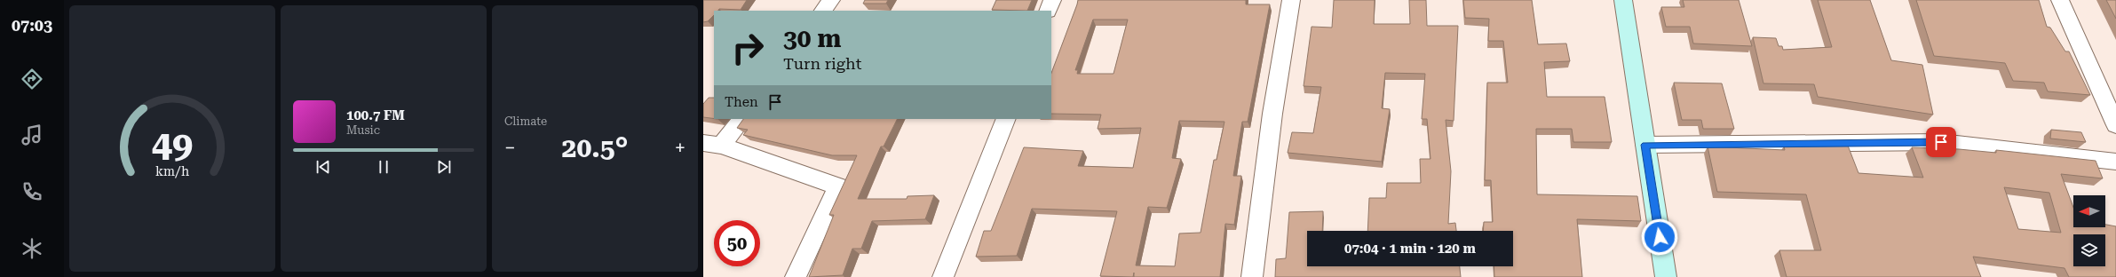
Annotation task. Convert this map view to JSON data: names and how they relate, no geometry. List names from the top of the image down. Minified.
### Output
{"north":"left","page":{"tabs":"07:03","tile":"Climate","turn":["30 m","Turn right"],"then":"Then","song":["100.7 FM","Music"],"heat":["−","20.5°","+"],"limit":"50","trip":"07:04 · 1 min · 120 m","gauge":["49","km/h"]}}
